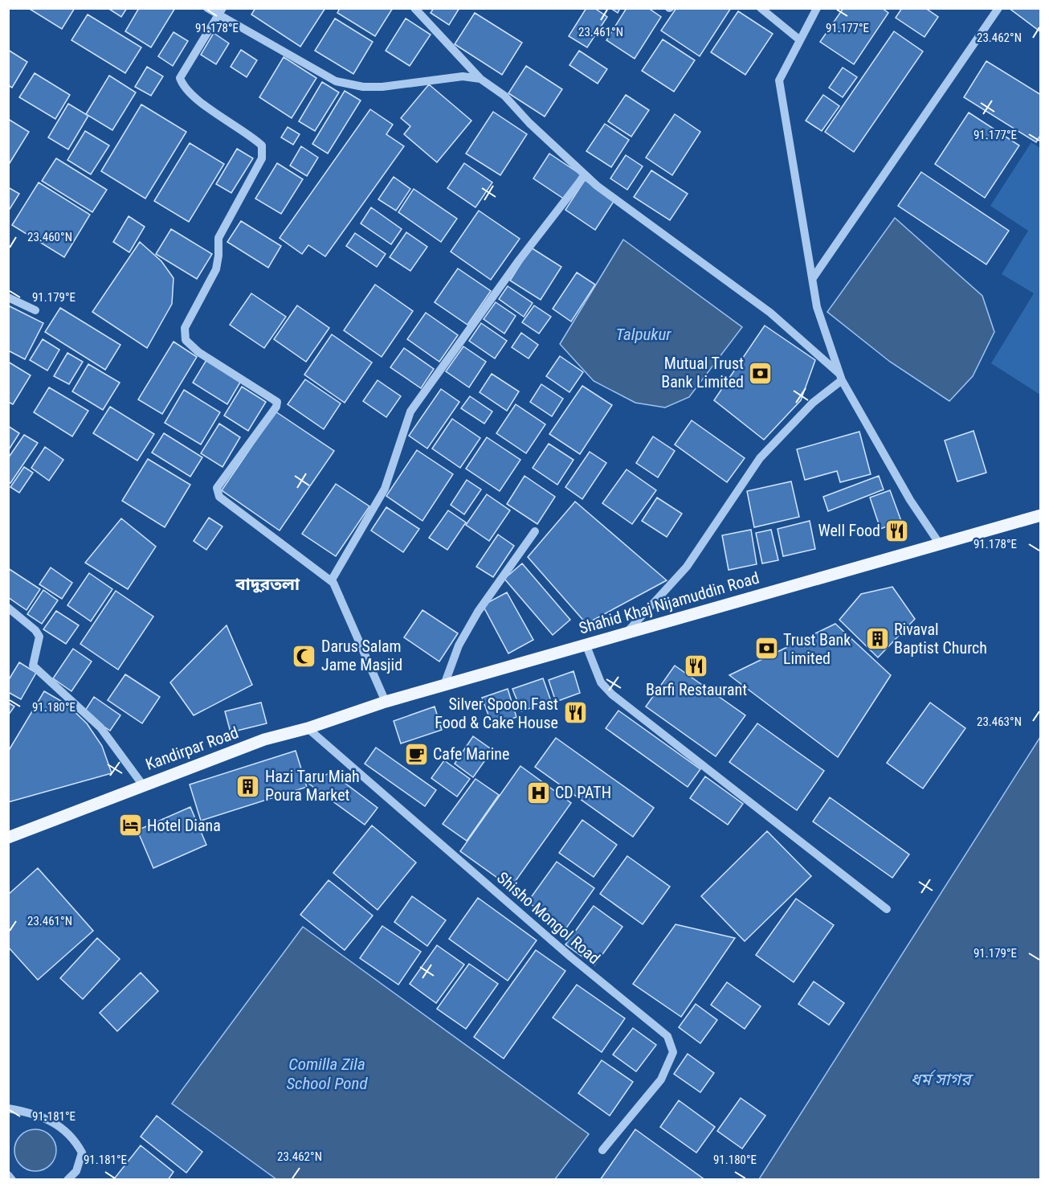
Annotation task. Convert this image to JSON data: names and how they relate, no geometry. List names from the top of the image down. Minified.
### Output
{"streets":{"main road":["Shahid Khaj Nijamuddin Road","Kandirpar Road"],"street":["Shisho Mongol Road"]},"crossings":[["Shahid Khaj Nijamuddin Road","Kandirpar Road"],["Shahid Khaj Nijamuddin Road","Shisho Mongol Road"],["Kandirpar Road","Shisho Mongol Road"]],"districts":["বাদুরতলা"],"water":["Talpukur","Comilla Zila School Pond","ধর্ম সাগর"],"places":{"bank":["Mutual Trust Bank Limited","Trust Bank Limited"],"restaurant":["Well Food","Barfi Restaurant","Silver Spoon Fast Food & Cake House"],"building":["Rivaval Baptist Church","Hazi Taru Miah Poura Market"],"mosque":["Darus Salam Jame Masjid"],"cafe":["Cafe Marine"],"hospital":["CD PATH"],"hotel":["Hotel Diana"]},"coordinates":["91.178°E","91.177°E","23.461°N","23.462°N","23.460°N","91.179°E","91.180°E","23.463°N","91.181°E"]}
